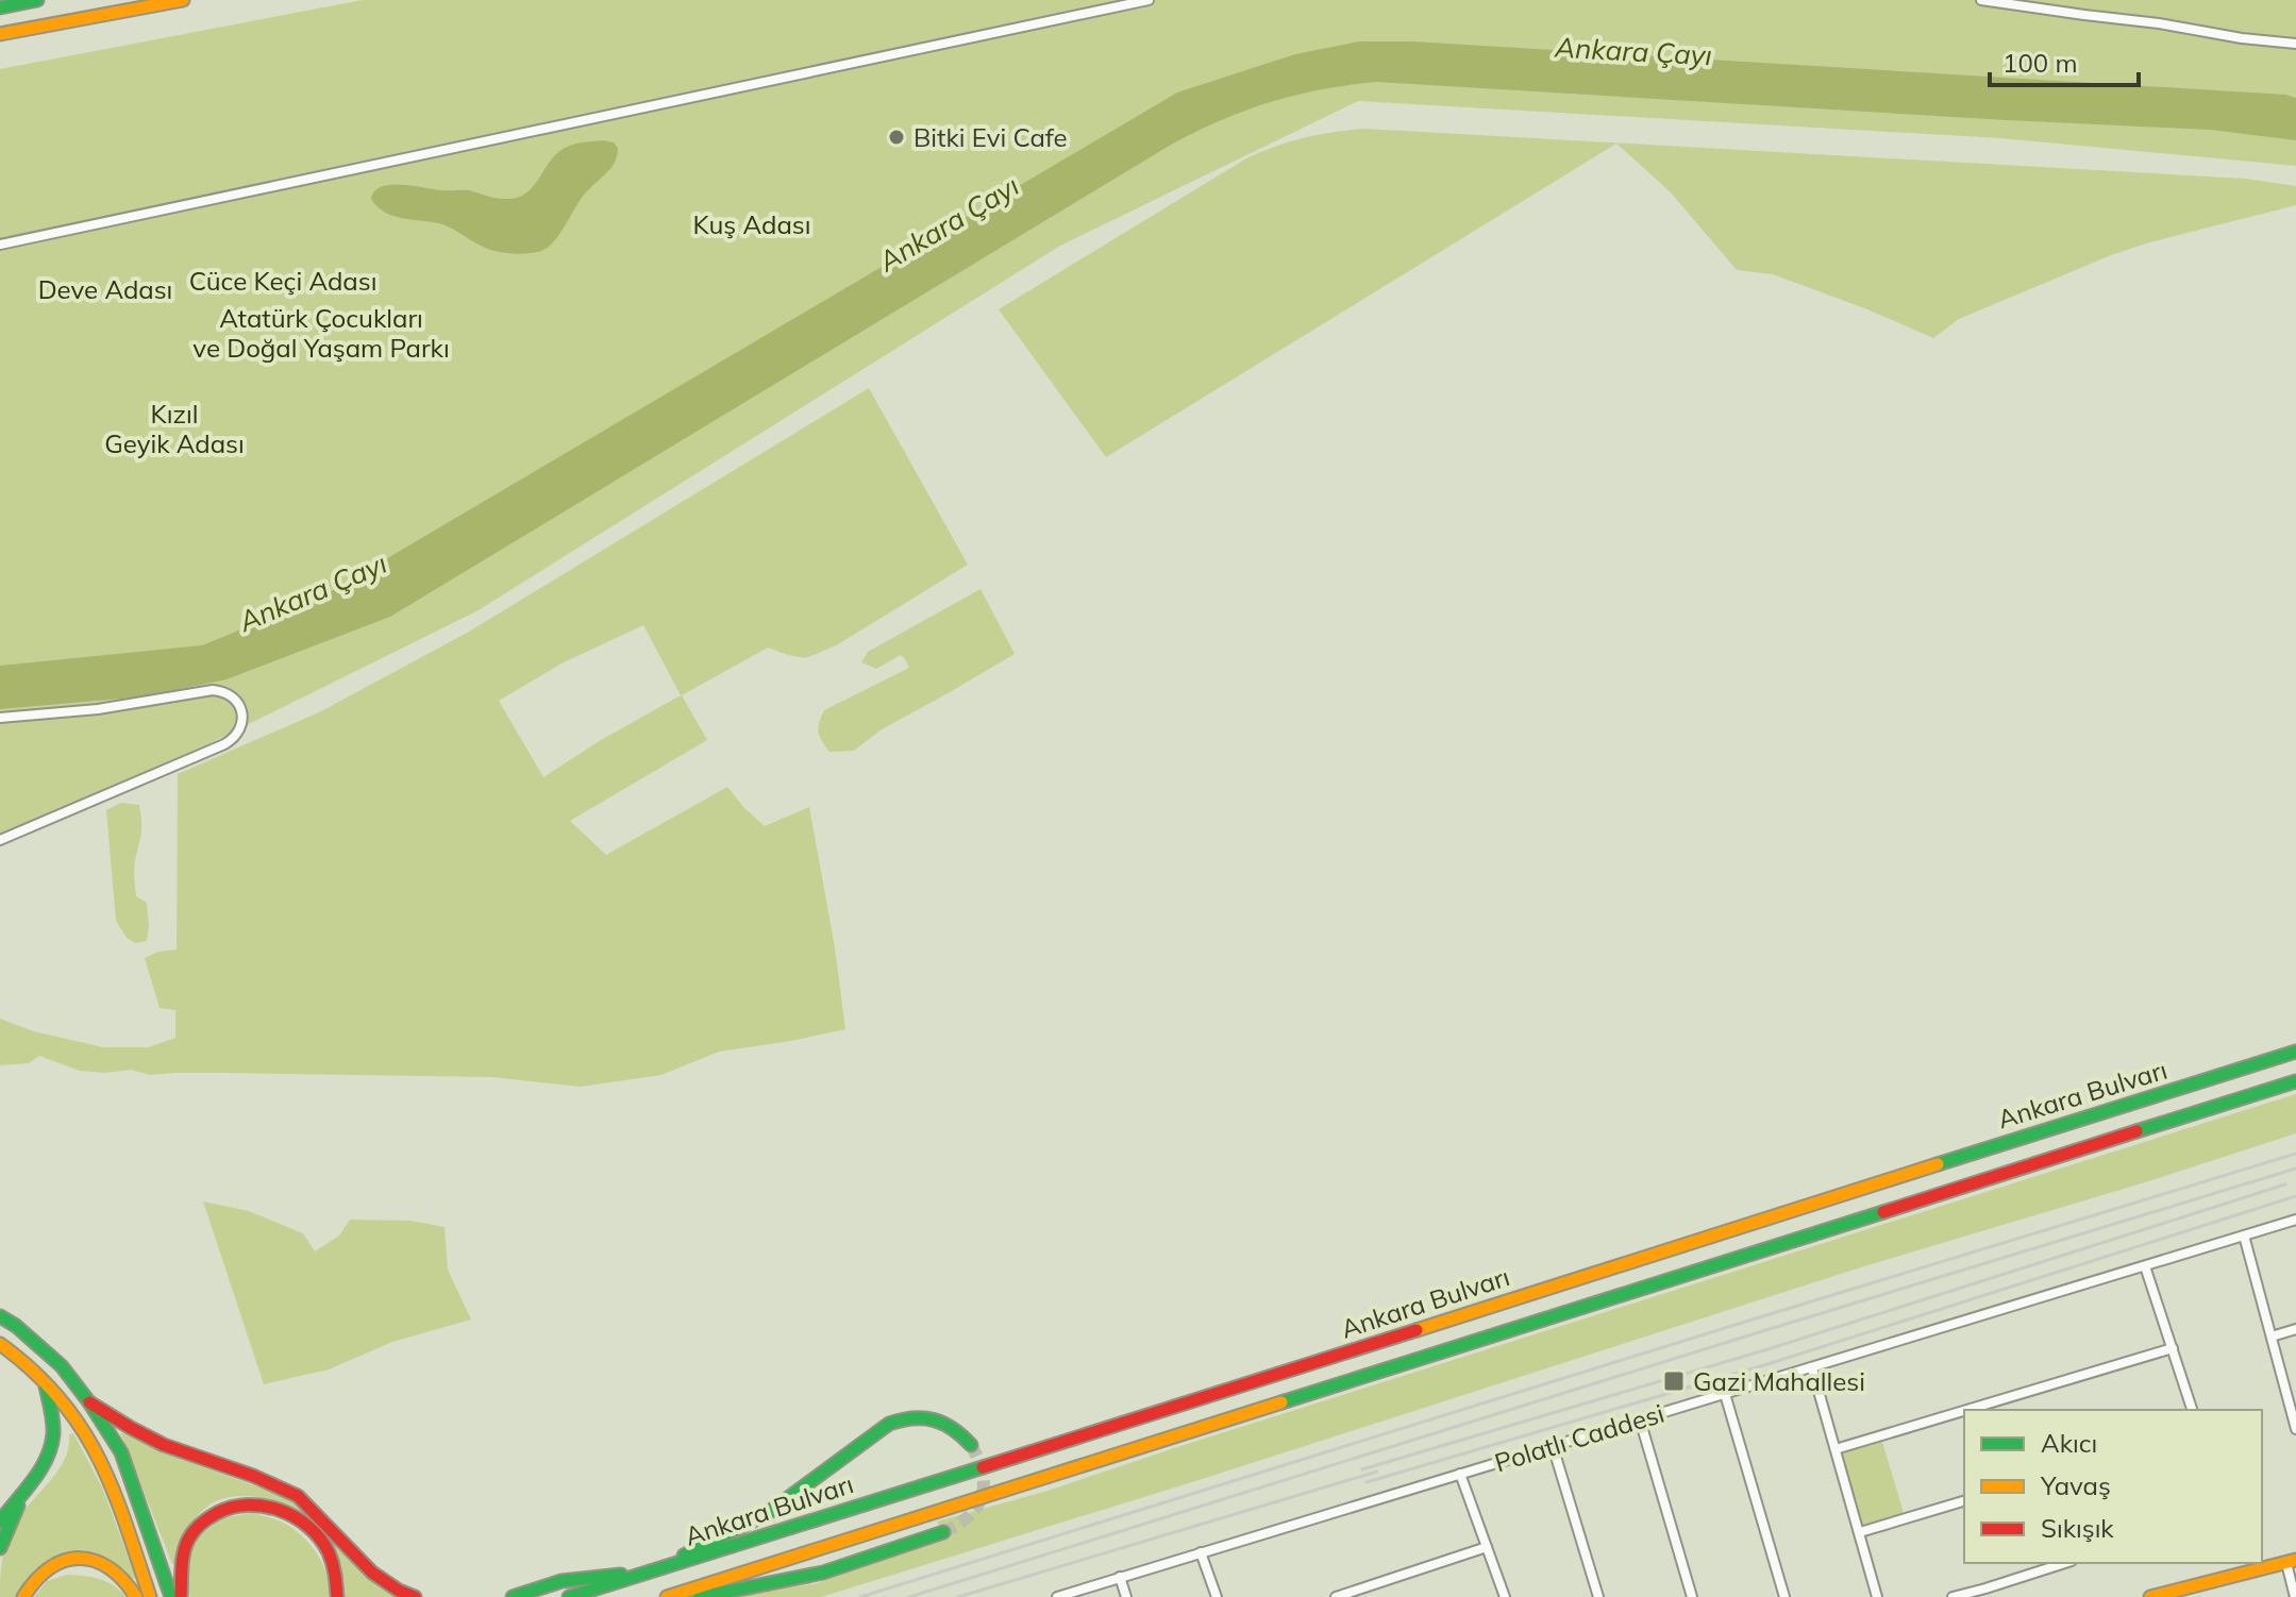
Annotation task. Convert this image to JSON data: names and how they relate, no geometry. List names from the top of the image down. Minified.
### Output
{"streets":{"main road":["Ankara Bulvarı"],"street":["Polatlı Caddesi"]},"water":["Ankara Çayı"],"parks":["Kuş Adası","Cüce Keçi Adası","Deve Adası","Atatürk Çocukları ve Doğal Yaşam Parkı","Kızıl Geyik Adası"],"places":{"other":["Bitki Evi Cafe"],"transit":["Gazi Mahallesi"]},"legend":["Akıcı","Yavaş","Sıkışık"],"scale_bar":"100 m"}
